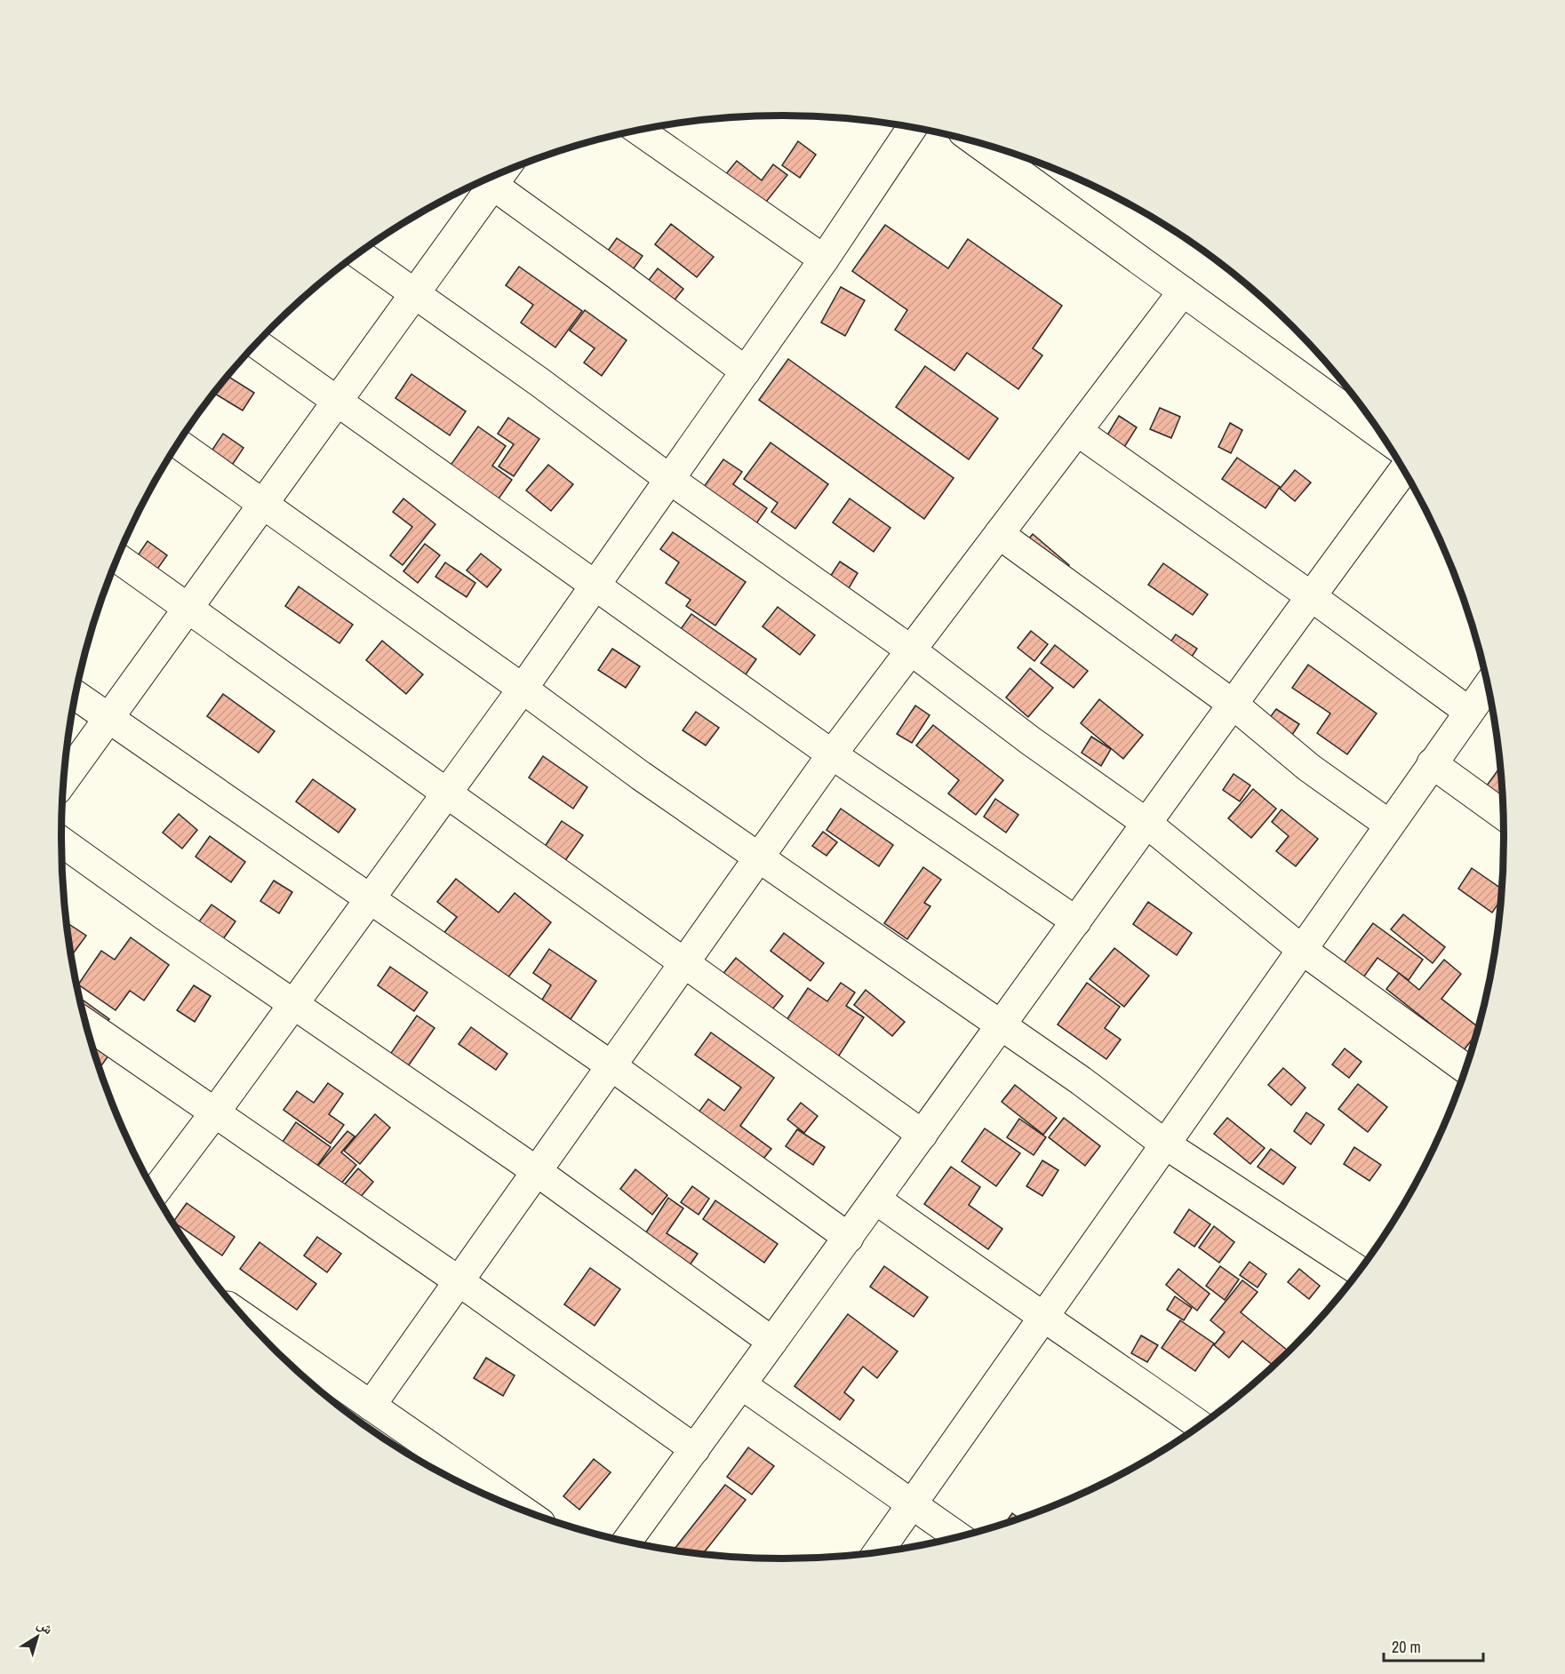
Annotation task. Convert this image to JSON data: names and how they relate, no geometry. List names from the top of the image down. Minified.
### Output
{"scale_bar":"20 m","north":"top right"}
